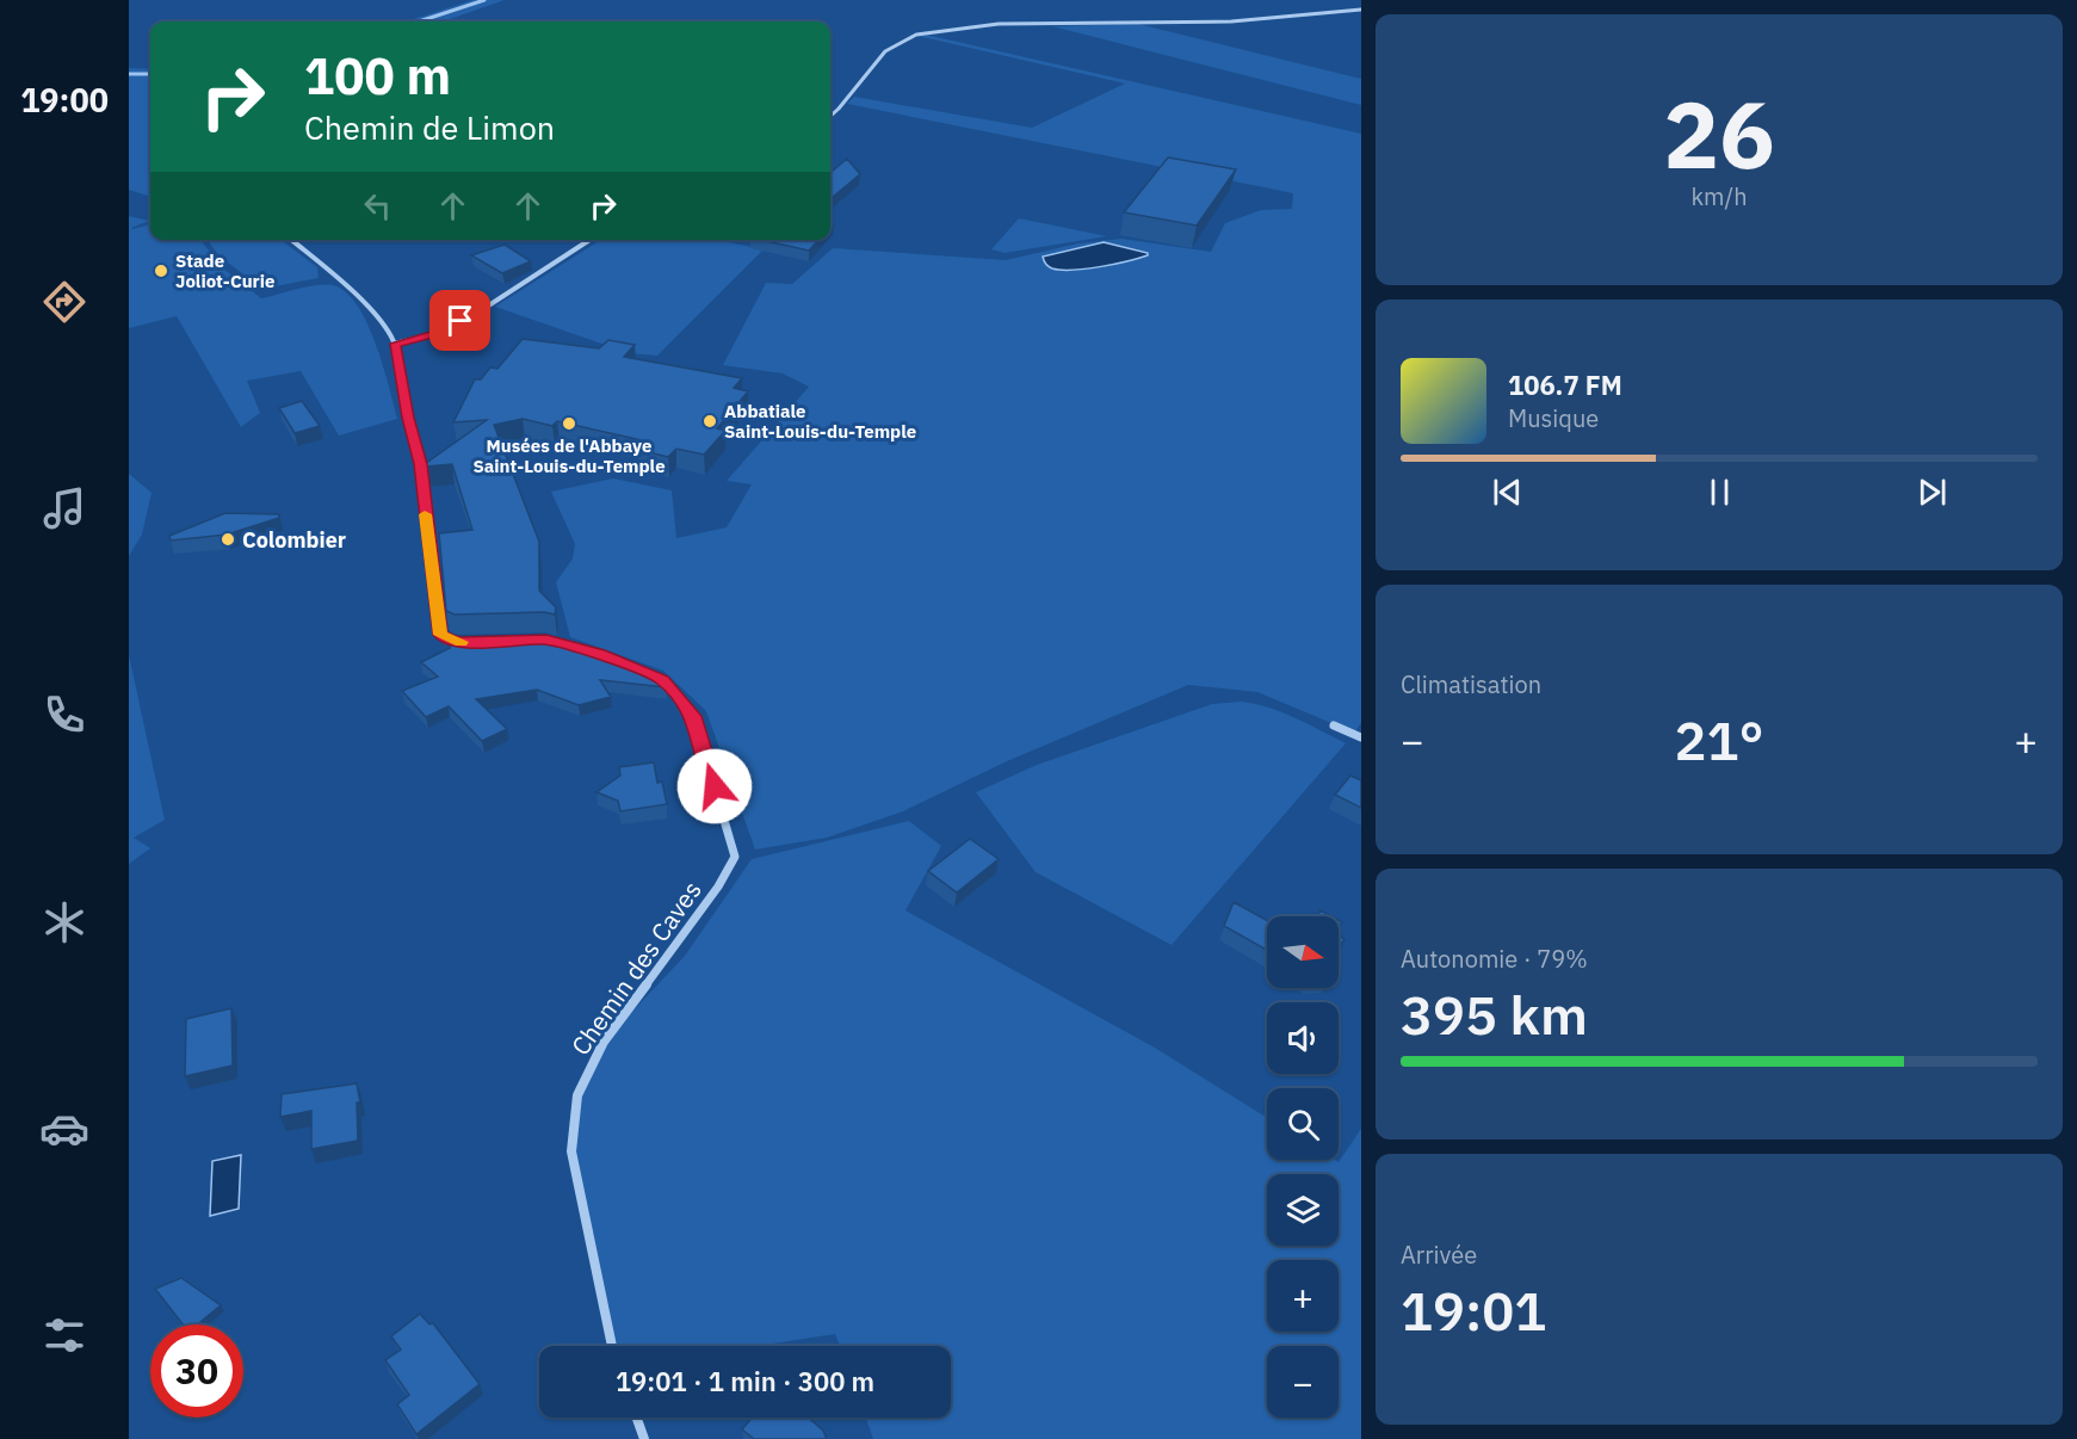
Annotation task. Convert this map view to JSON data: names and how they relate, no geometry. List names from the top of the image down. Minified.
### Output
{"streets":{"street":["Chemin des Caves"]},"places":["Stade Joliot-Curie","Abbatiale Saint-Louis-du-Temple","Musées de l'Abbaye Saint-Louis-du-Temple","Colombier"],"north":"right","page":{"tabs":"19:00","tile":[["26","km/h"],"Climatisation",["Autonomie · 79%","395 km"],["Arrivée","19:01"]],"turn":["100 m","Chemin de Limon"],"song":["106.7 FM","Musique"],"heat":["−","21°","+"],"map_buttons":["+","−"],"limit":"30","trip":"19:01 · 1 min · 300 m"}}
